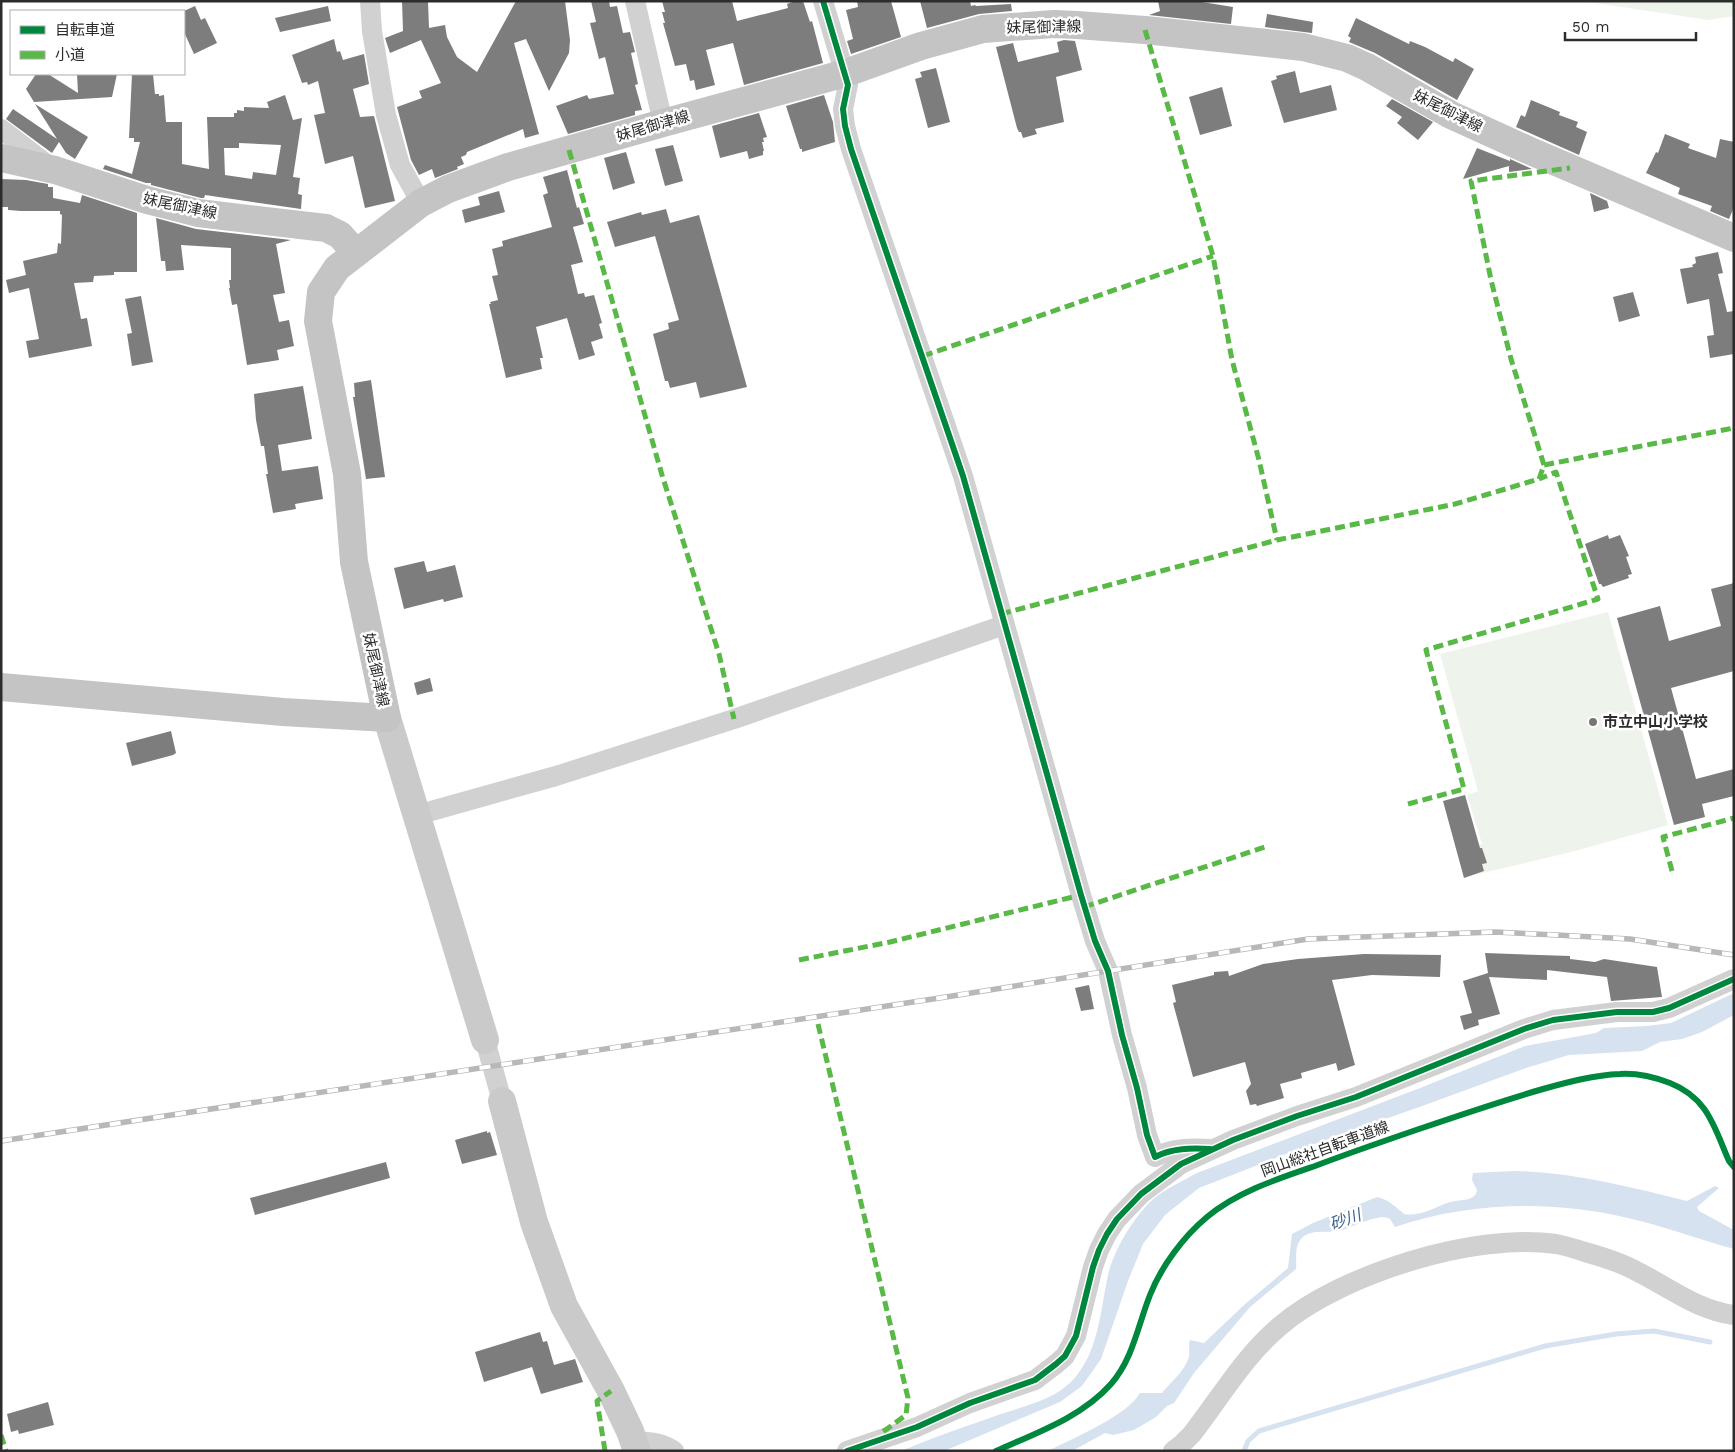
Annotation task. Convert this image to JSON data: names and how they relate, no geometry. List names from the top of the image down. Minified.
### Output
{"streets":{"main road":["妹尾御津線"],"cycle path":["岡山総社自転車道線"]},"water":["砂川"],"places":["市立中山小学校"],"legend":["自転車道","小道"],"scale_bar":"50 m"}
